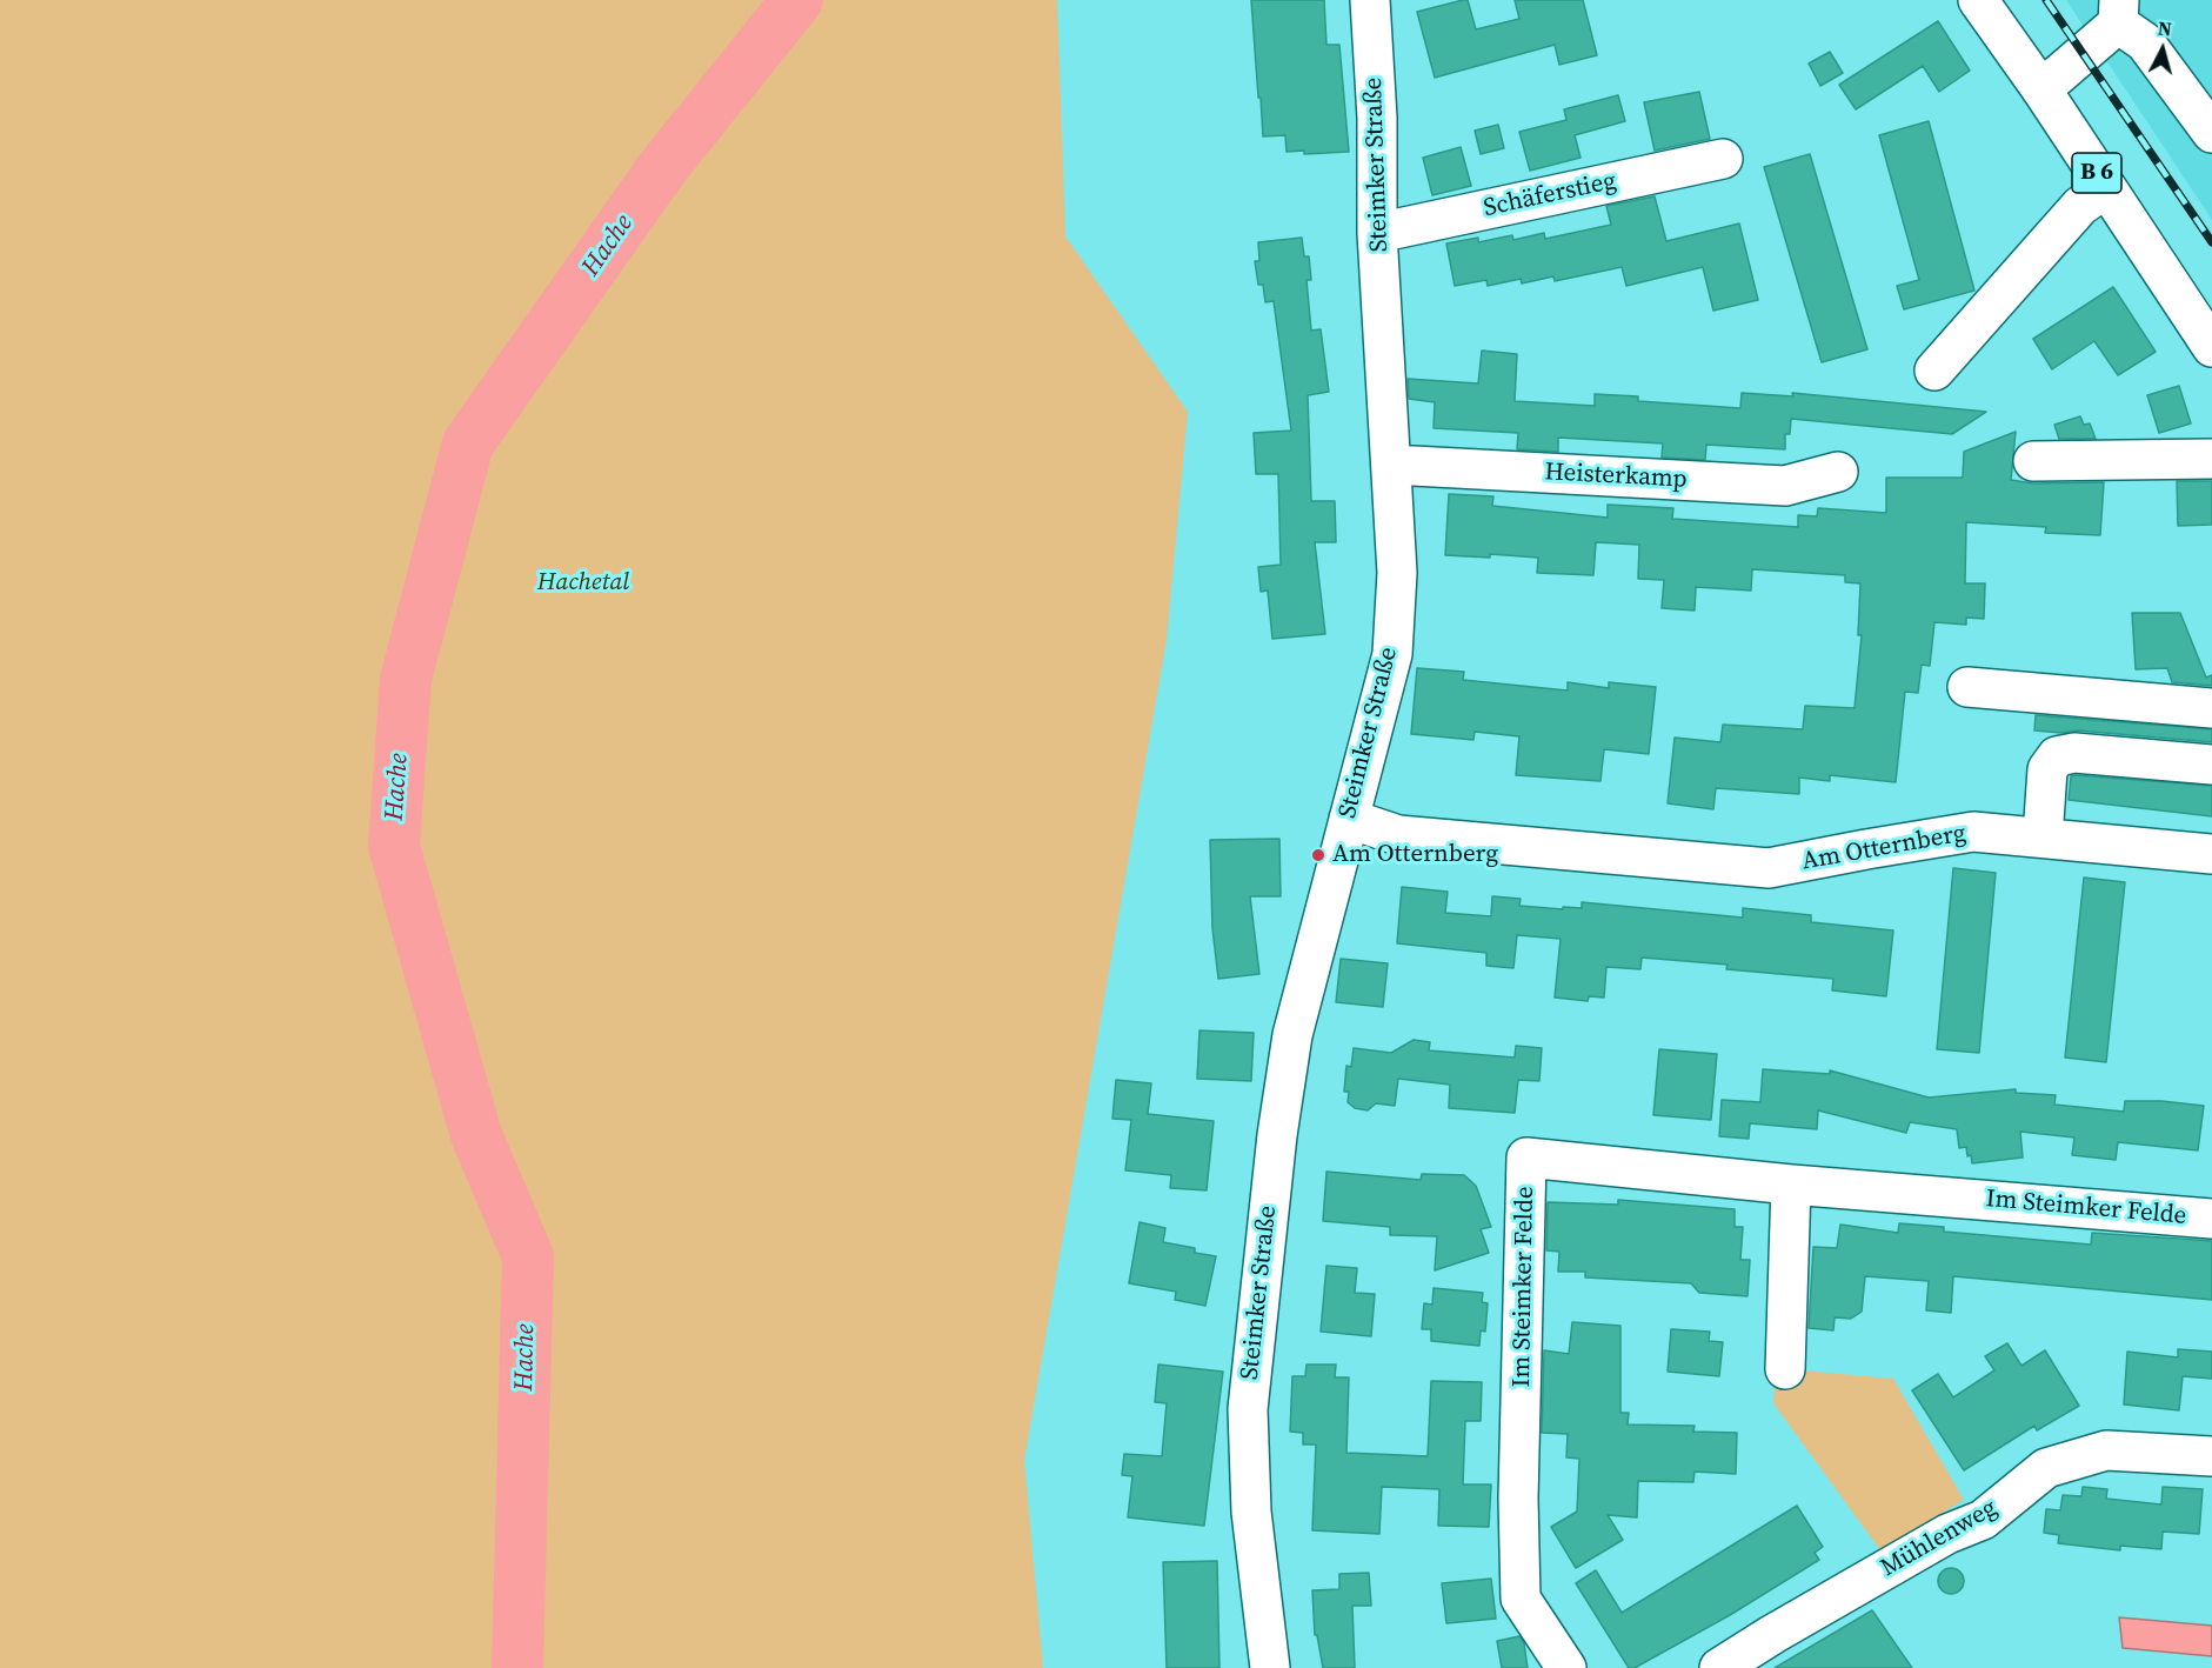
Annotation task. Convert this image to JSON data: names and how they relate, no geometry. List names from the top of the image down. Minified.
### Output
{"streets":{"street":["Steimker Straße","B 6","Schäferstieg","Heisterkamp","Am Otternberg","Im Steimker Felde","Mühlenweg"]},"crossings":[["Steimker Straße","Schäferstieg"],["Steimker Straße","Heisterkamp"],["Steimker Straße","Am Otternberg"]],"water":["Hache"],"parks":["Hachetal"],"places":["Am Otternberg"],"north":"top"}
